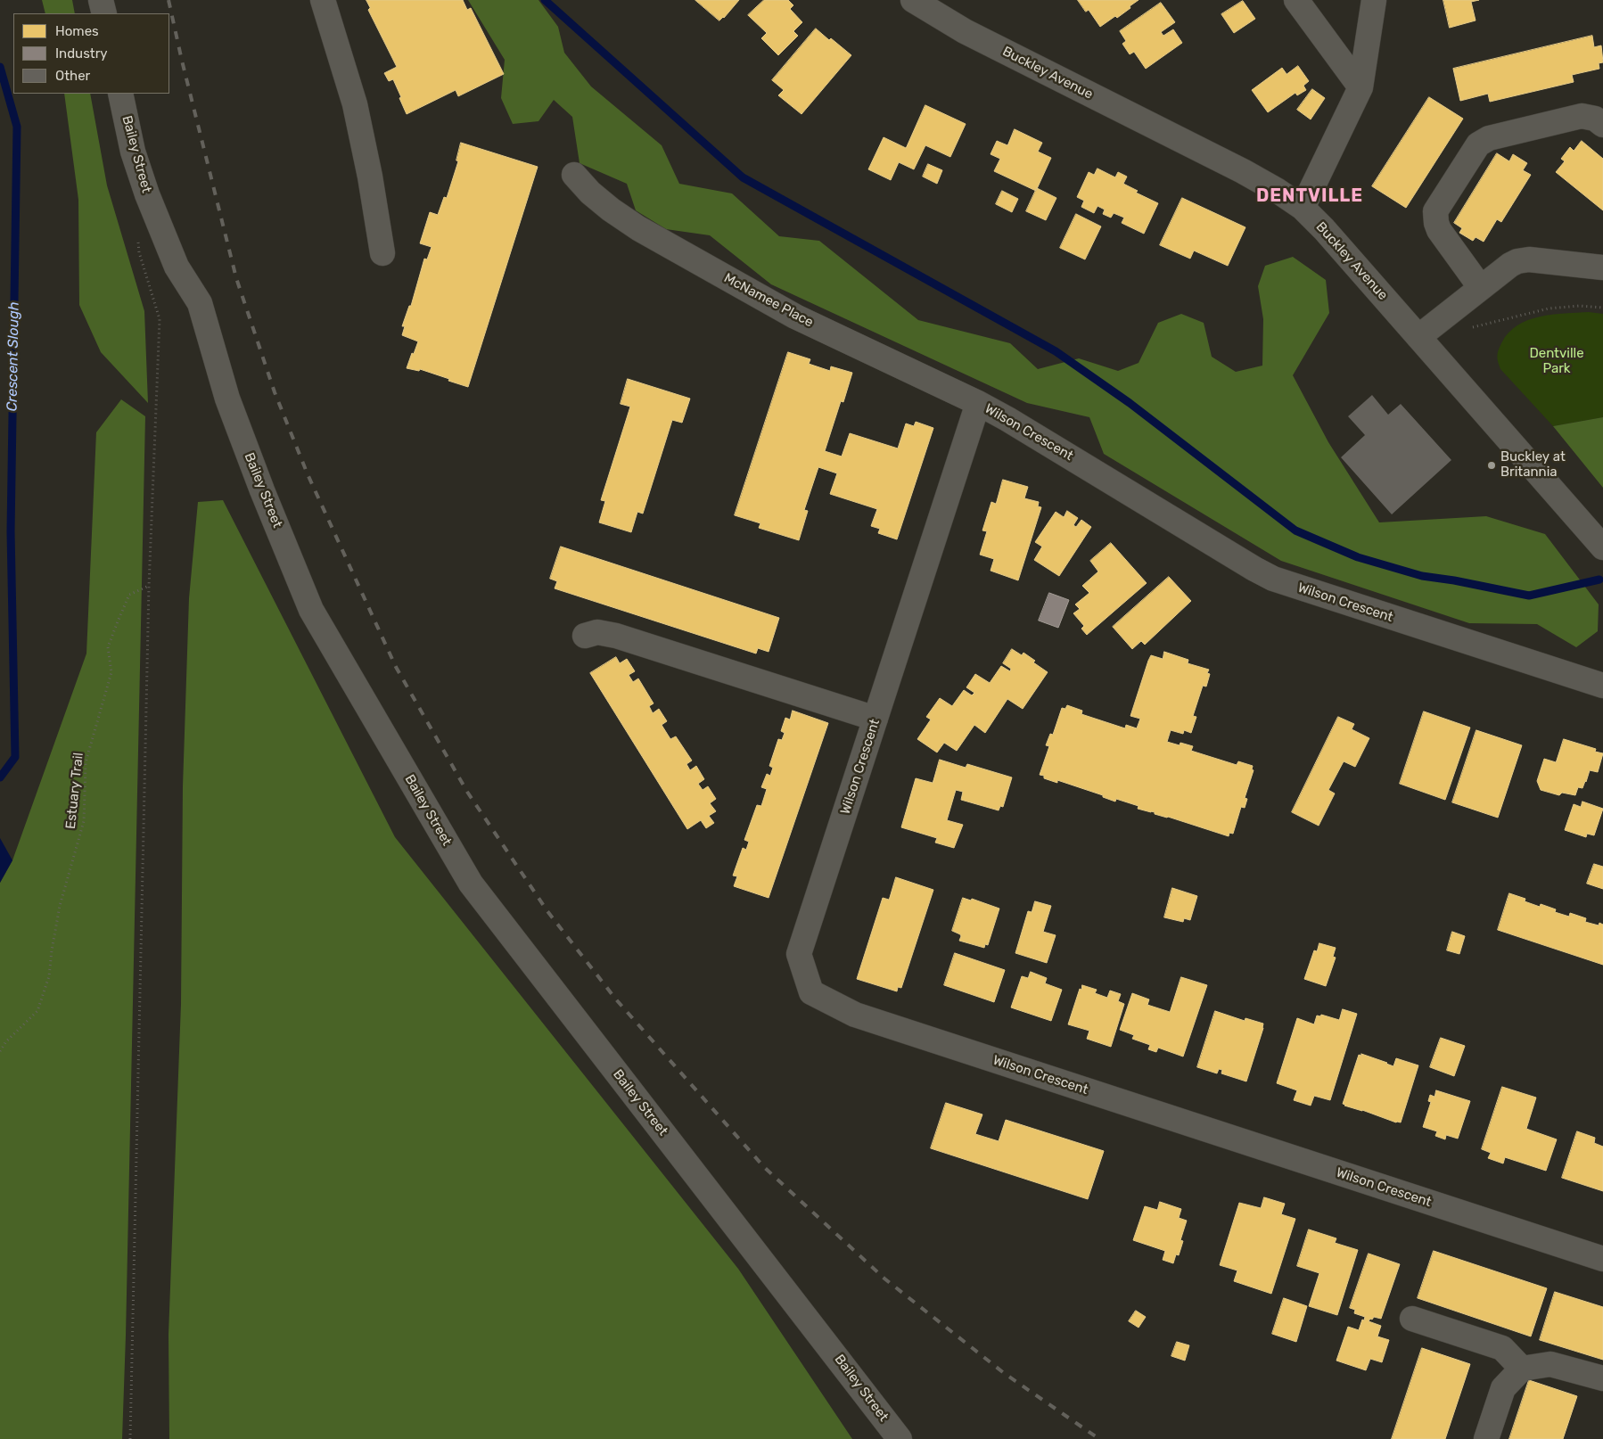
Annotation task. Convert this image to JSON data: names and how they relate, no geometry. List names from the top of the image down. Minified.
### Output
{"streets":{"street":["Buckley Avenue","Bailey Street","McNamee Place","Wilson Crescent"],"path":["Estuary Trail"]},"crossings":[["McNamee Place","Wilson Crescent"]],"districts":["DENTVILLE"],"water":["Crescent Slough"],"parks":["Dentville Park"],"places":["Buckley at Britannia"],"legend":["Homes","Industry","Other"]}
